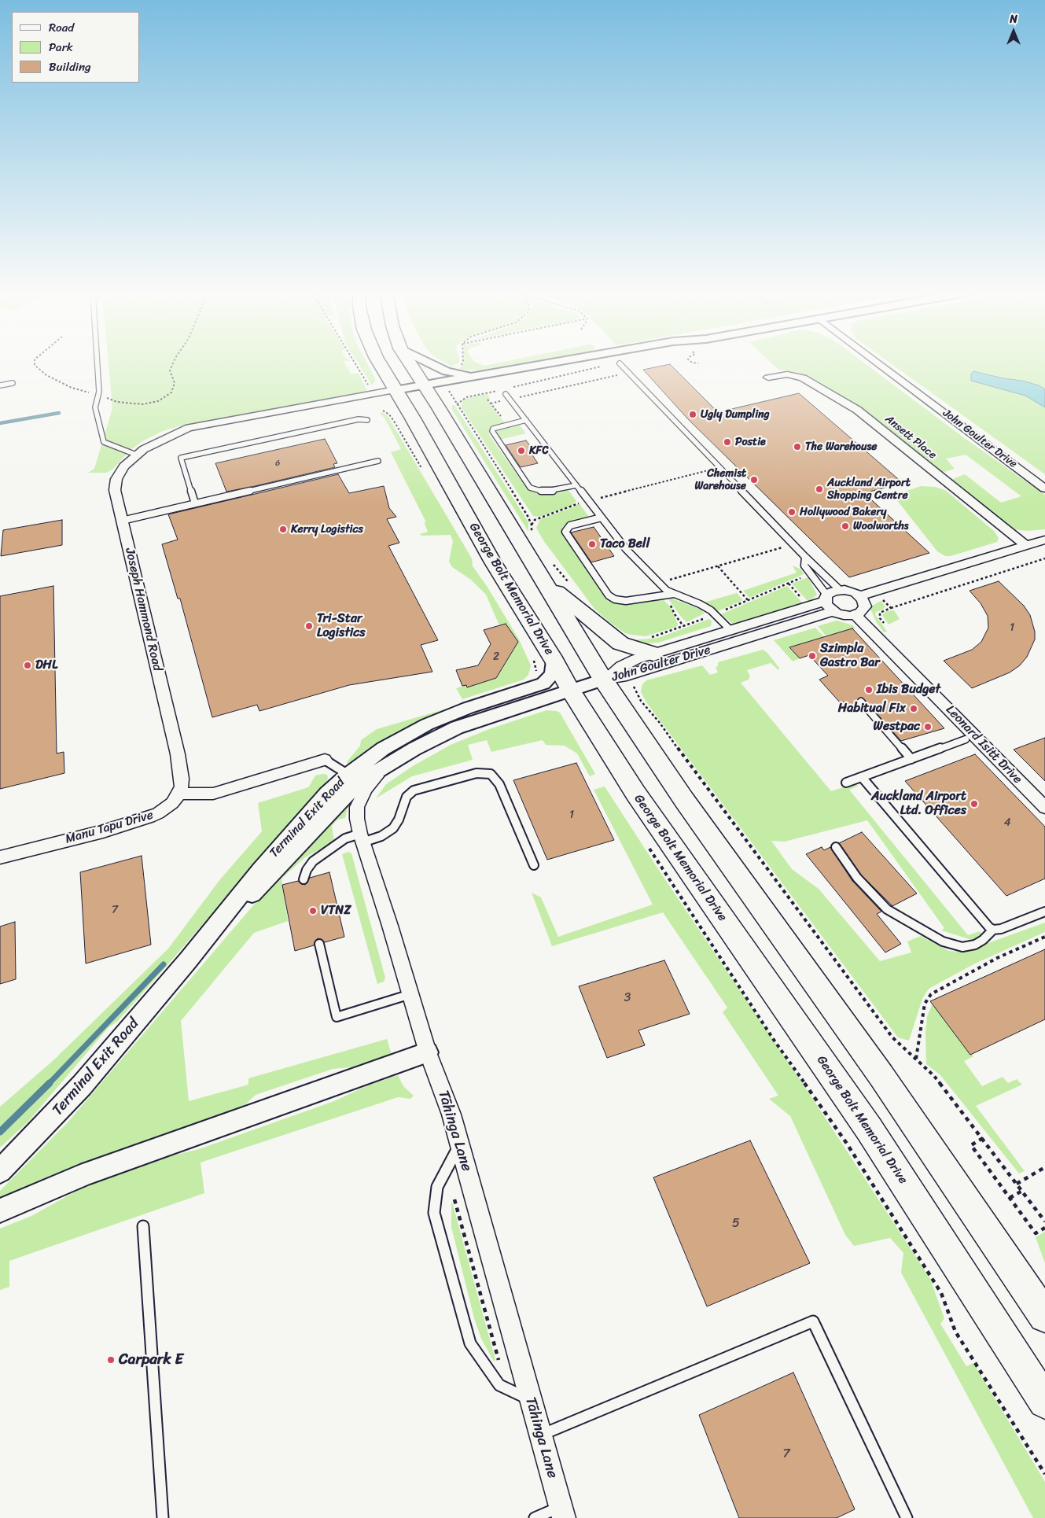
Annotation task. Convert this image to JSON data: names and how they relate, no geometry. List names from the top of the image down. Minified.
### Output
{"streets":{"main road":["George Bolt Memorial Drive"],"street":["Ansett Place","John Goulter Drive","Joseph Hammond Road","Leonard Isitt Drive","Terminal Exit Road","Manu Tapu Drive","Tāhinga Lane"]},"crossings":[["John Goulter Drive","Leonard Isitt Drive"],["John Goulter Drive","Terminal Exit Road"],["George Bolt Memorial Drive","Joseph Hammond Road"],["George Bolt Memorial Drive","Terminal Exit Road"],["Joseph Hammond Road","Manu Tapu Drive"],["Terminal Exit Road","Tāhinga Lane"]],"places":["Ugly Dumpling","Postie","The Warehouse","KFC","Chemist Warehouse","Auckland Airport Shopping Centre","Hollywood Bakery","Woolworths","Kerry Logistics","Taco Bell","Tri-Star Logistics","Szimpla Gastro Bar","DHL","Ibis Budget","Habitual Fix","Westpac","Auckland Airport Ltd. Offices","VTNZ","Carpark E"],"house_numbers":["6","1","2","1","4","7","3","5","7"],"legend":["Road","Park","Building"],"north":"top"}
